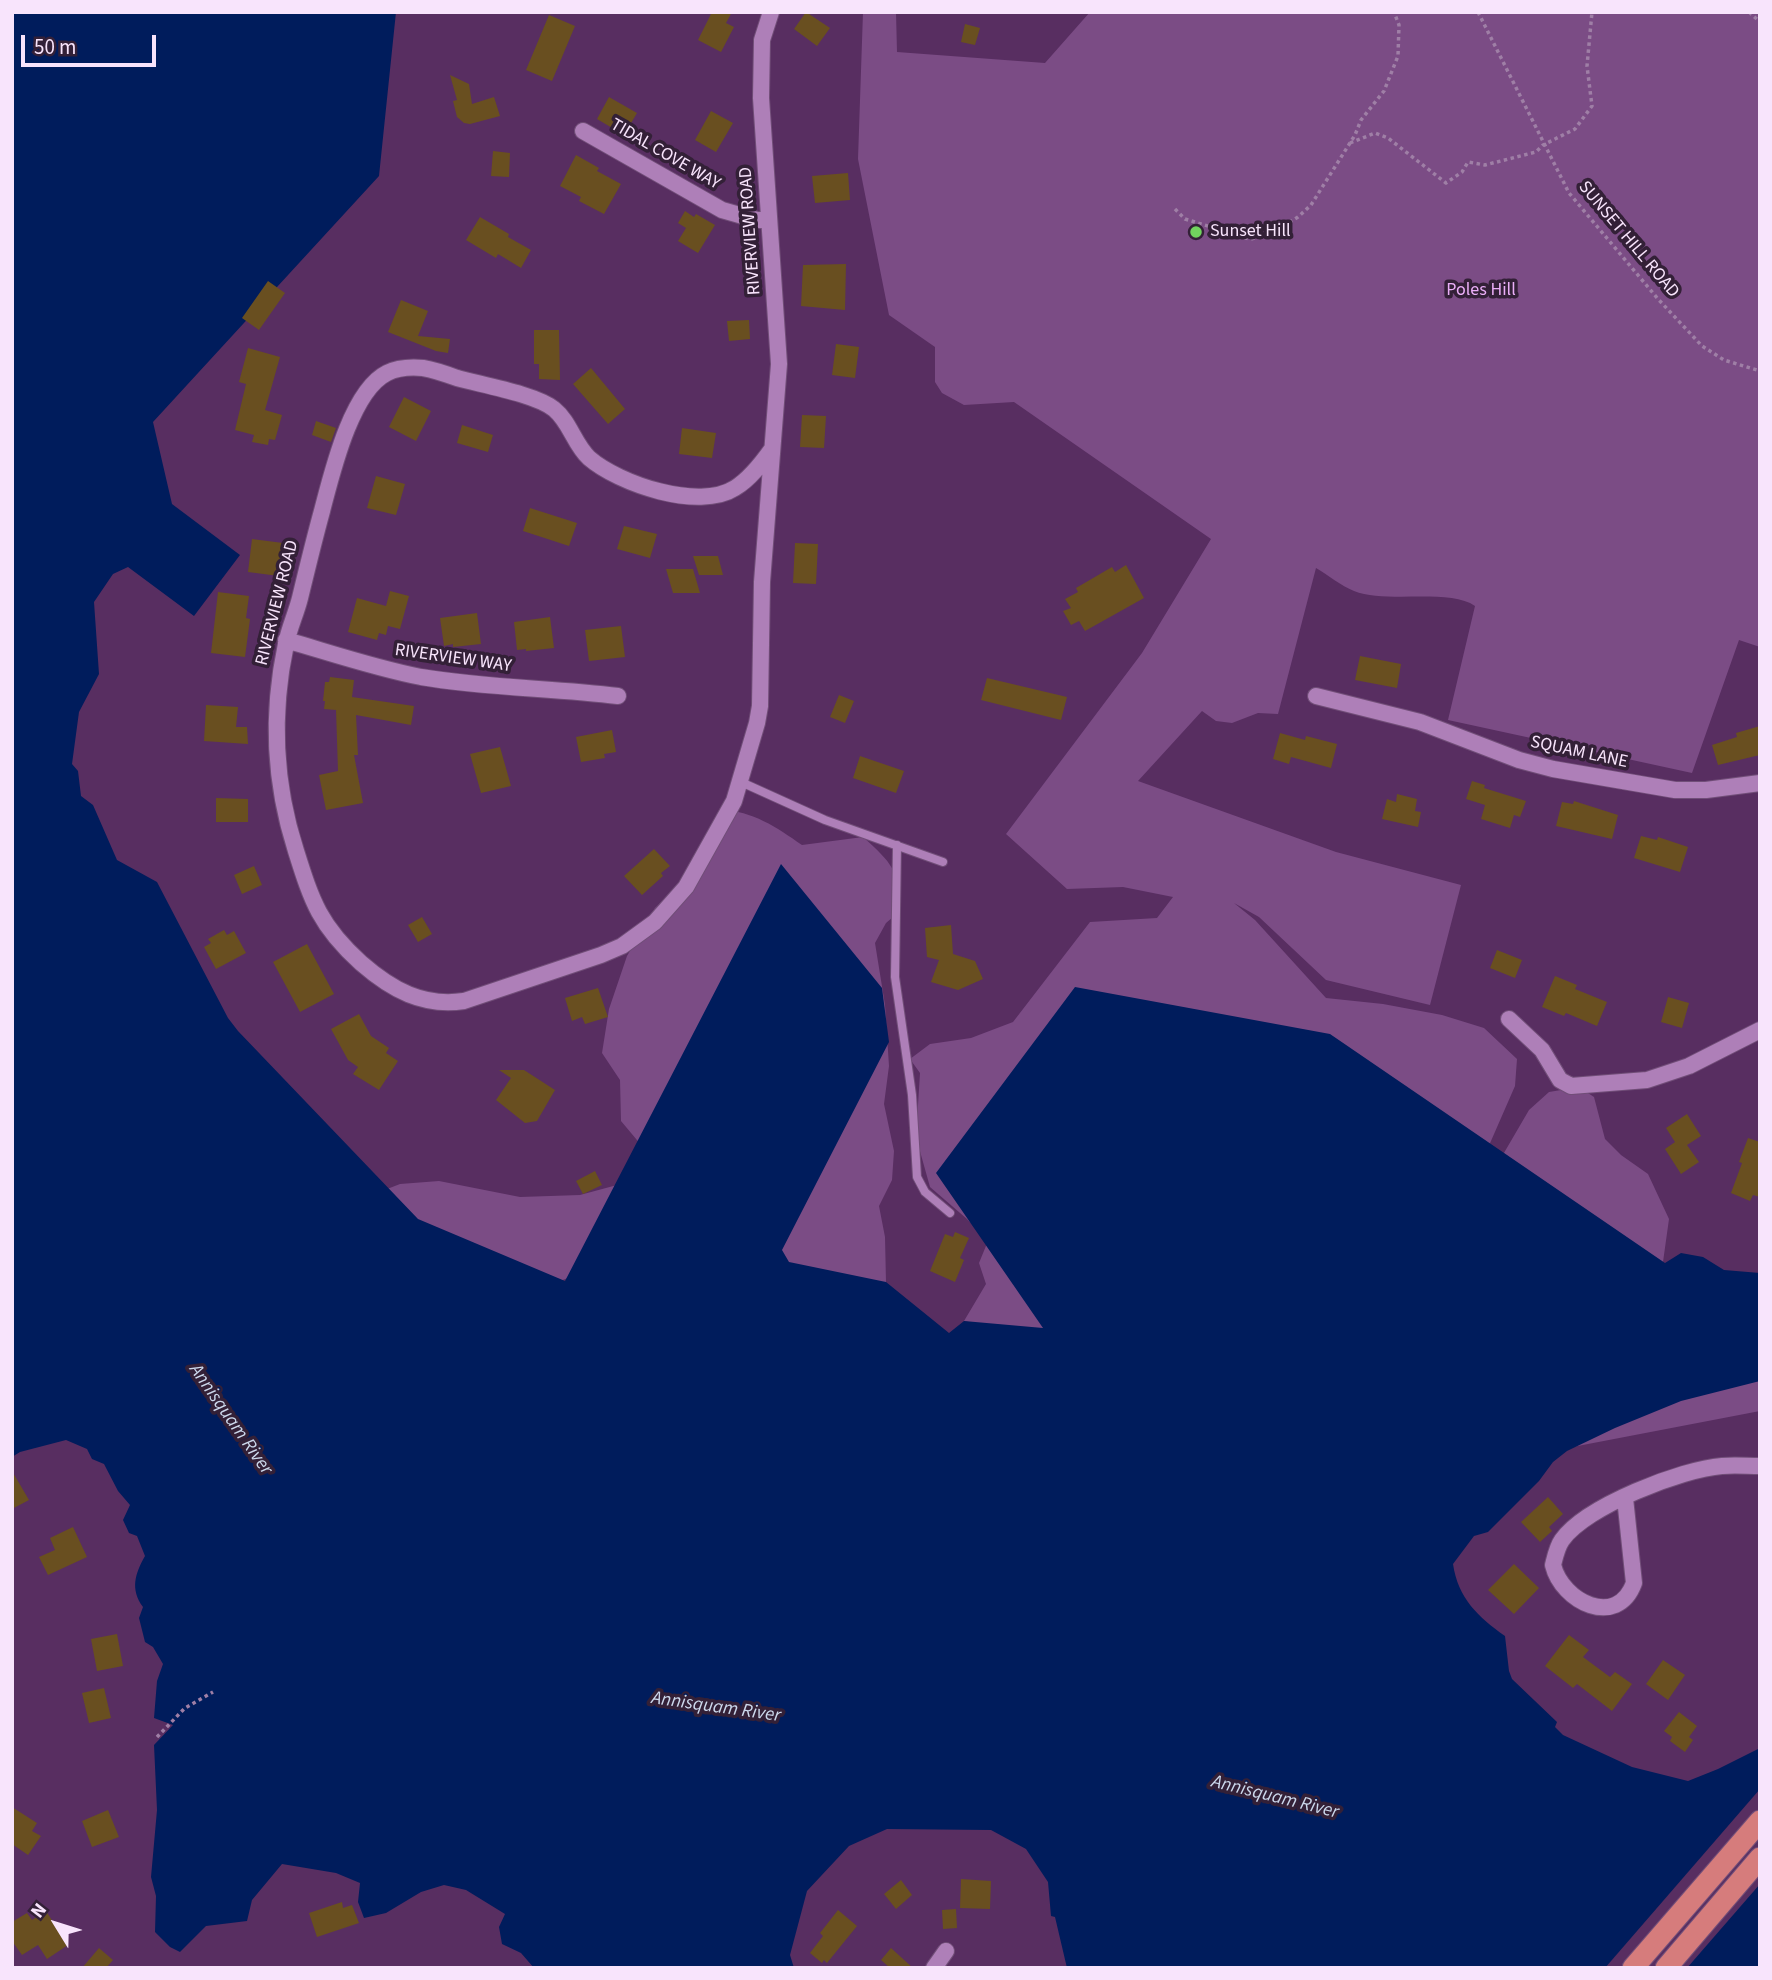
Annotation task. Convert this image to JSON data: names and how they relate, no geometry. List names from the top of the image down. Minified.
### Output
{"streets":{"street":["TIDAL COVE WAY","RIVERVIEW ROAD","RIVERVIEW WAY","SQUAM LANE"],"path":["SUNSET HILL ROAD"]},"crossings":[["TIDAL COVE WAY","RIVERVIEW ROAD"],["RIVERVIEW ROAD","RIVERVIEW WAY"]],"water":["Annisquam River"],"parks":["Poles Hill"],"places":["Sunset Hill"],"scale_bar":"50 m","north":"top left"}
